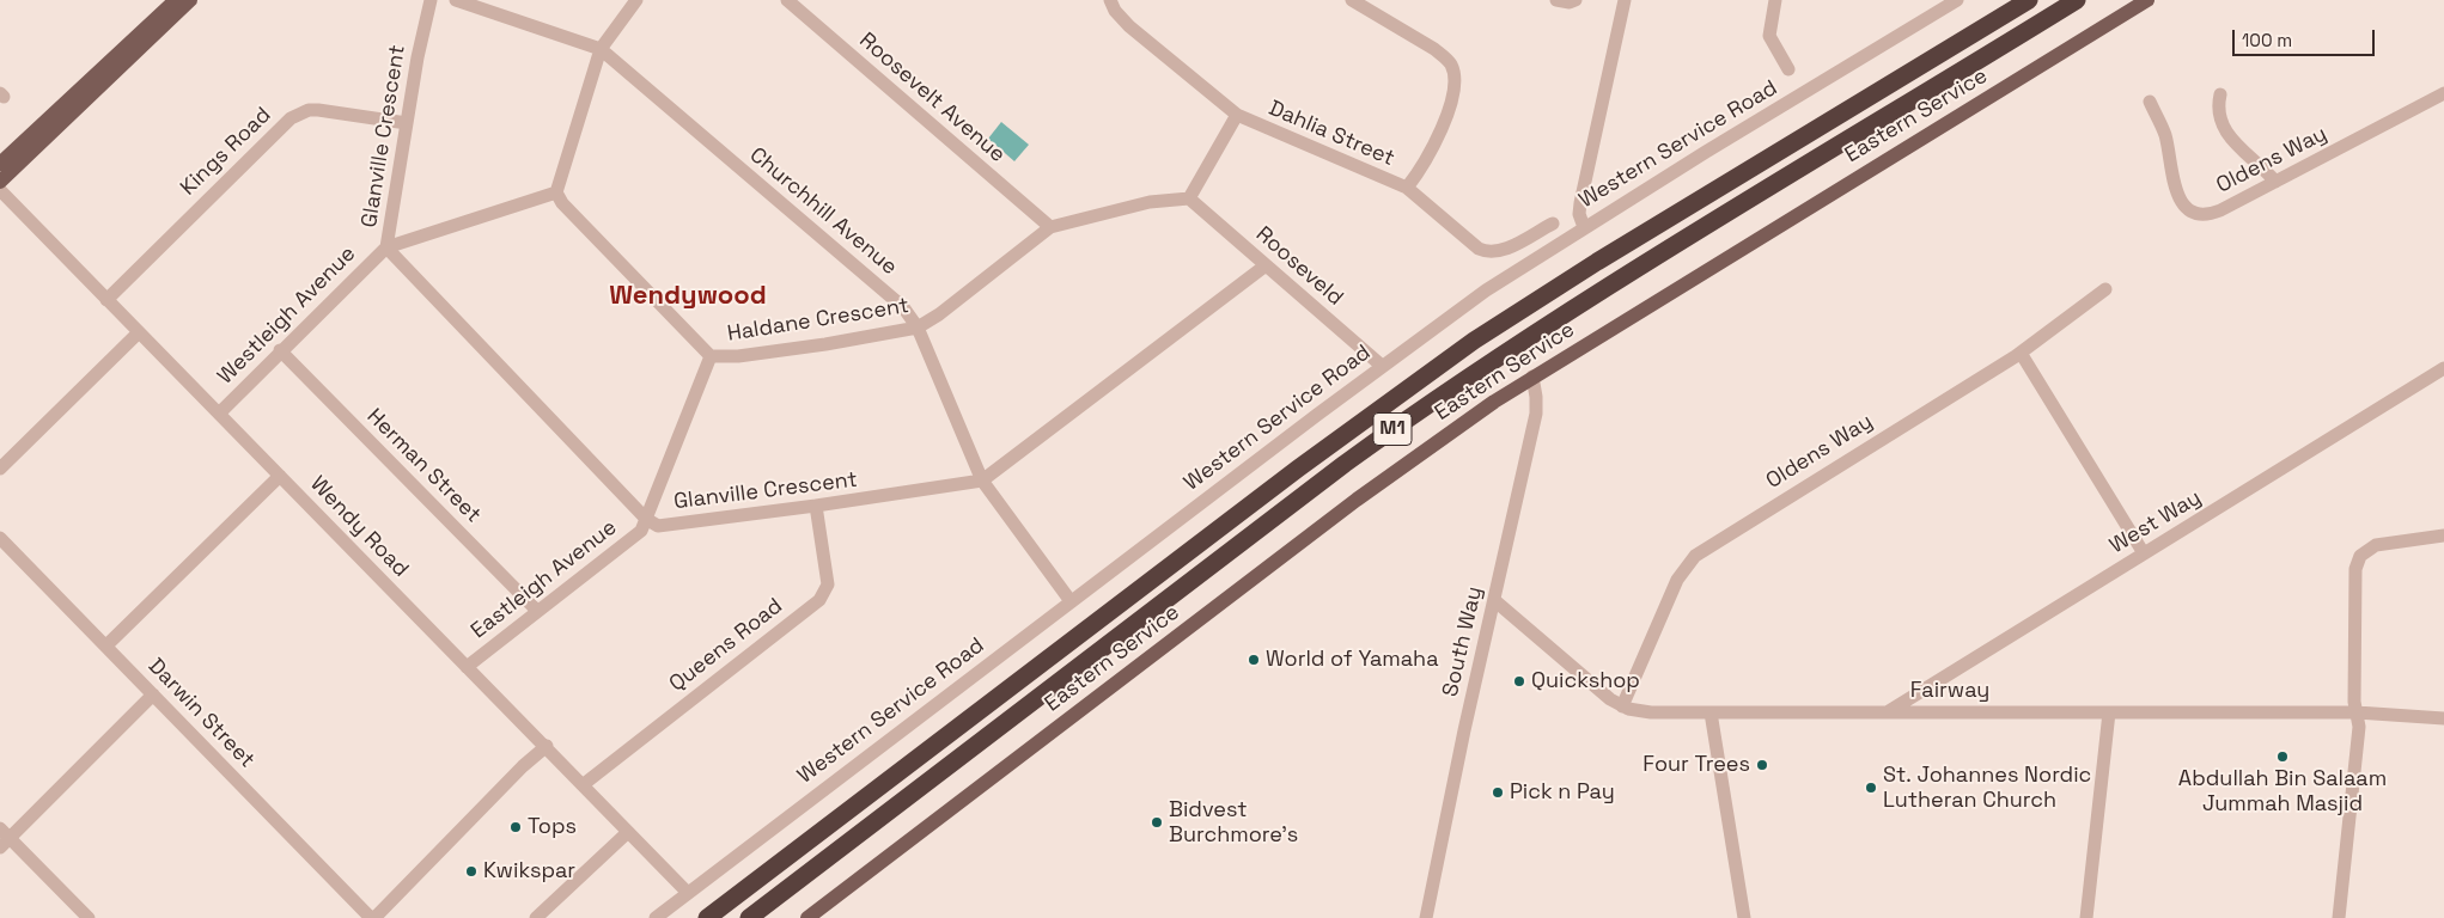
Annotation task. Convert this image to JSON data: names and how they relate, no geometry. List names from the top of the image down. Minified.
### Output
{"streets":{"highway":["M1"],"main road":["Eastern Service"],"street":["Roosevelt Avenue","Dahlia Street","Glanville Crescent","Western Service Road","Kings Road","Oldens Way","Churchhill Avenue","Rooseveld","Westleigh Avenue","Haldane Crescent","Herman Street","West Way","Wendy Road","Eastleigh Avenue","South Way","Queens Road","Fairway","Darwin Street"]},"crossings":[["Roosevelt Avenue","Haldane Crescent"],["Eastern Service","South Way"],["Glanville Crescent","Kings Road"],["Glanville Crescent","Churchhill Avenue"],["Glanville Crescent","Rooseveld"],["Glanville Crescent","Westleigh Avenue"],["Glanville Crescent","Eastleigh Avenue"],["Glanville Crescent","Queens Road"],["Western Service Road","Churchhill Avenue"],["Western Service Road","Rooseveld"],["Western Service Road","Wendy Road"],["Kings Road","Wendy Road"],["Oldens Way","Fairway"],["Churchhill Avenue","Haldane Crescent"],["Rooseveld","Haldane Crescent"],["Westleigh Avenue","Haldane Crescent"],["Westleigh Avenue","Herman Street"],["Westleigh Avenue","Wendy Road"],["Haldane Crescent","Eastleigh Avenue"],["Herman Street","Eastleigh Avenue"],["West Way","Fairway"],["Wendy Road","Eastleigh Avenue"],["Wendy Road","Queens Road"],["South Way","Fairway"]],"districts":["Wendywood"],"places":["World of Yamaha","Quickshop","Abdullah Bin Salaam Jummah Masjid","Four Trees","St. Johannes Nordic Lutheran Church","Pick n Pay","Bidvest Burchmore's","Tops","Kwikspar"],"scale_bar":"100 m"}
